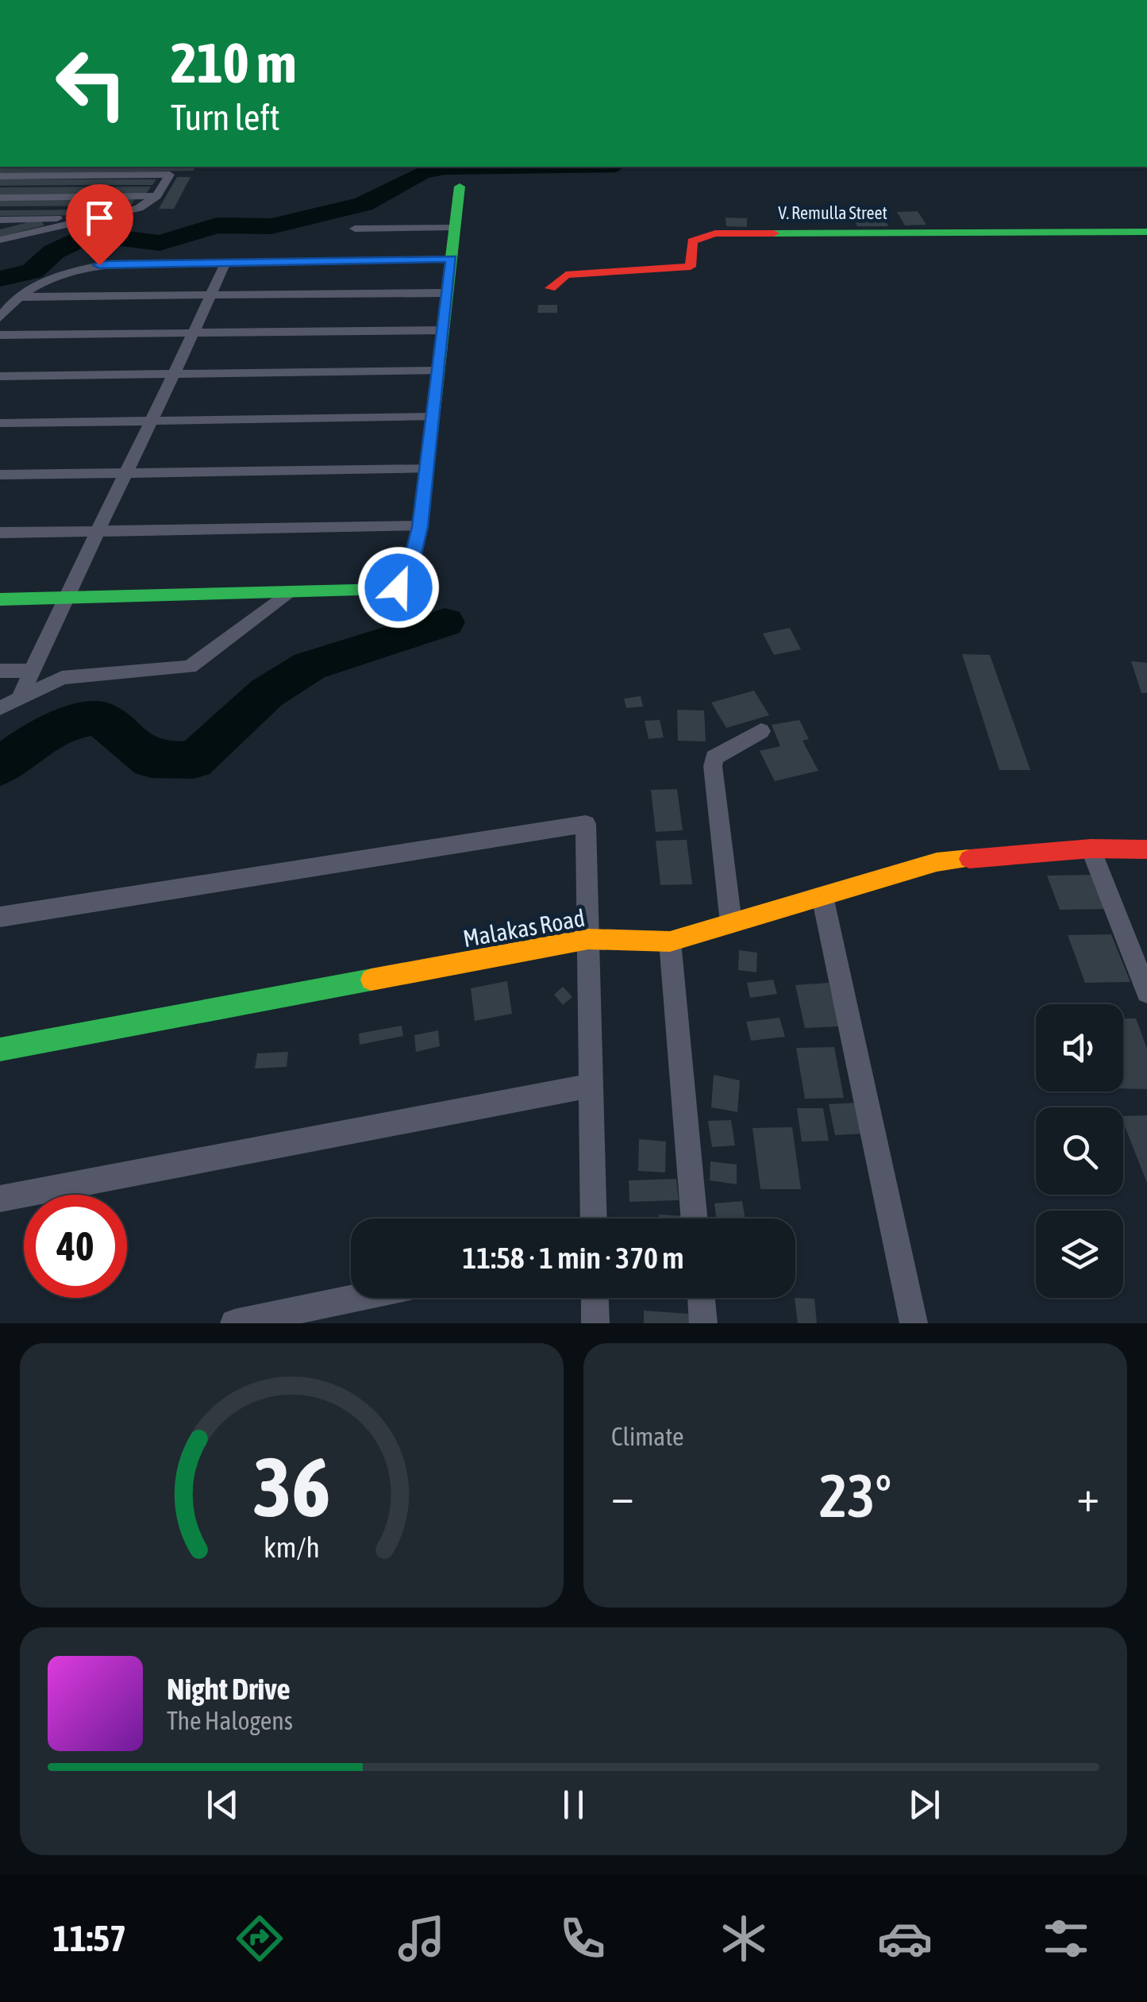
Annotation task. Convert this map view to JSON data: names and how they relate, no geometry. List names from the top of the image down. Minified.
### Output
{"streets":{"street":["V. Remulla Street","Malakas Road"]},"page":{"turn":["210 m","Turn left"],"limit":"40","trip":"11:58 · 1 min · 370 m","tile":"Climate","heat":["−","23°","+"],"song":["Night Drive","The Halogens"],"tabs":"11:57","gauge":["36","km/h"]}}
